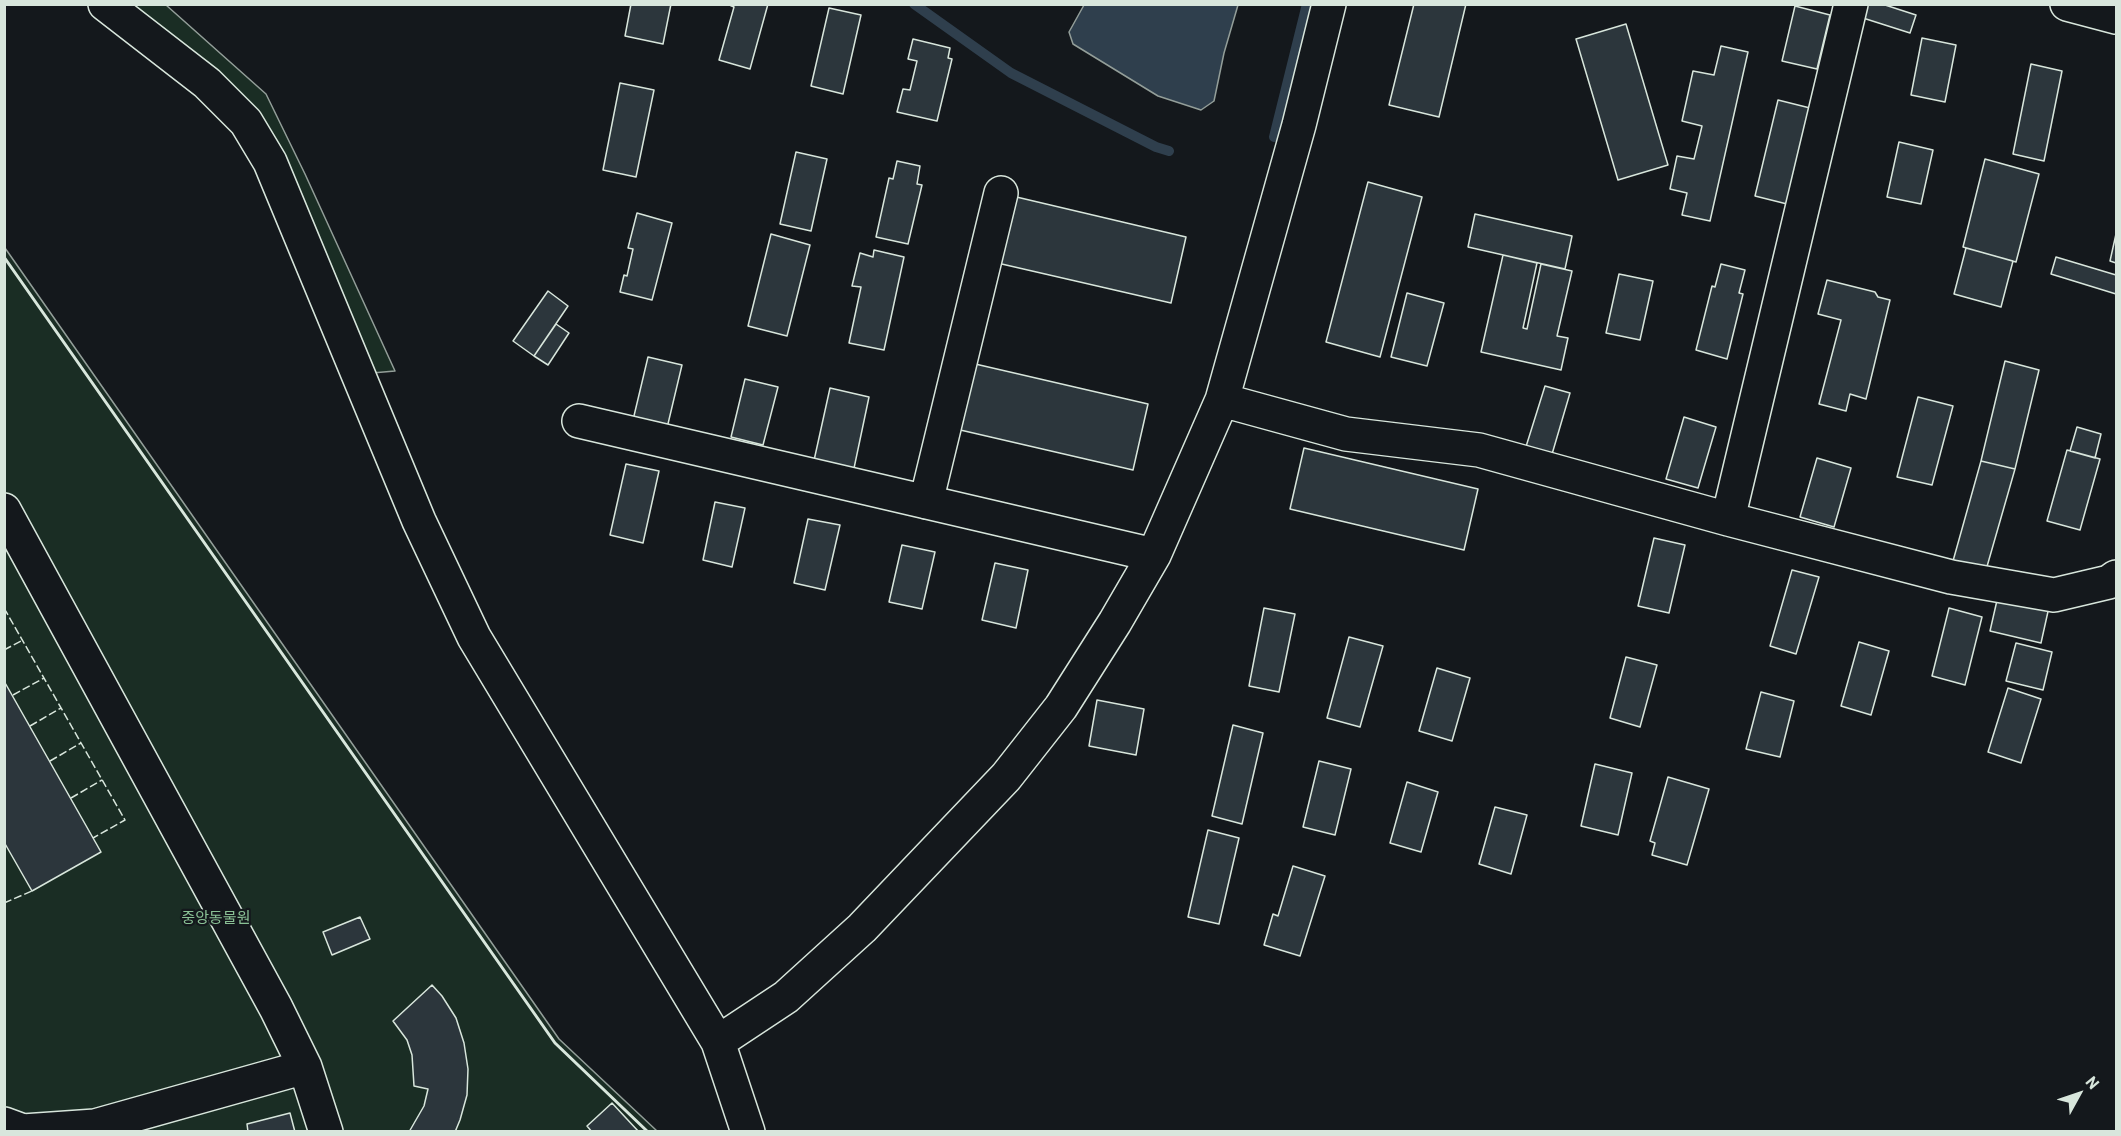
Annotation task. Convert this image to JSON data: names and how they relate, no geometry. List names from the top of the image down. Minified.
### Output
{"parks":["중앙동물원"],"north":"top right"}
